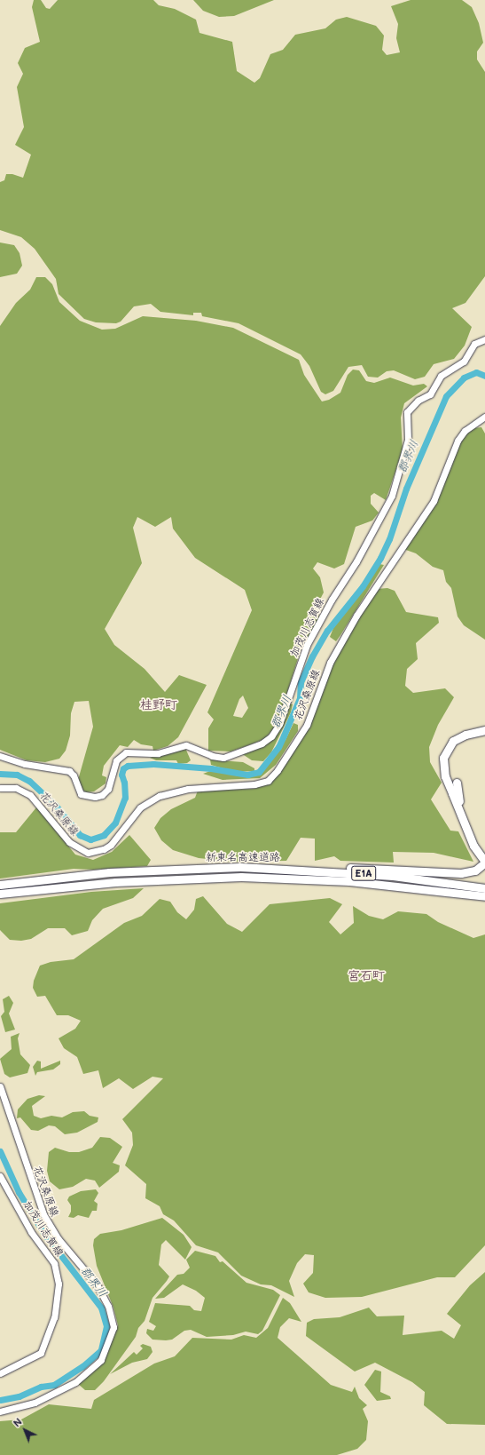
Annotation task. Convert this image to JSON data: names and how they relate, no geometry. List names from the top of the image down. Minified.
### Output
{"streets":{"highway":["新東名高速道路","E1A"],"main road":["加茂川志賀線","花沢桑原線"]},"districts":["桂野町","宮石町"],"water":["郡界川"],"north":"top left"}
